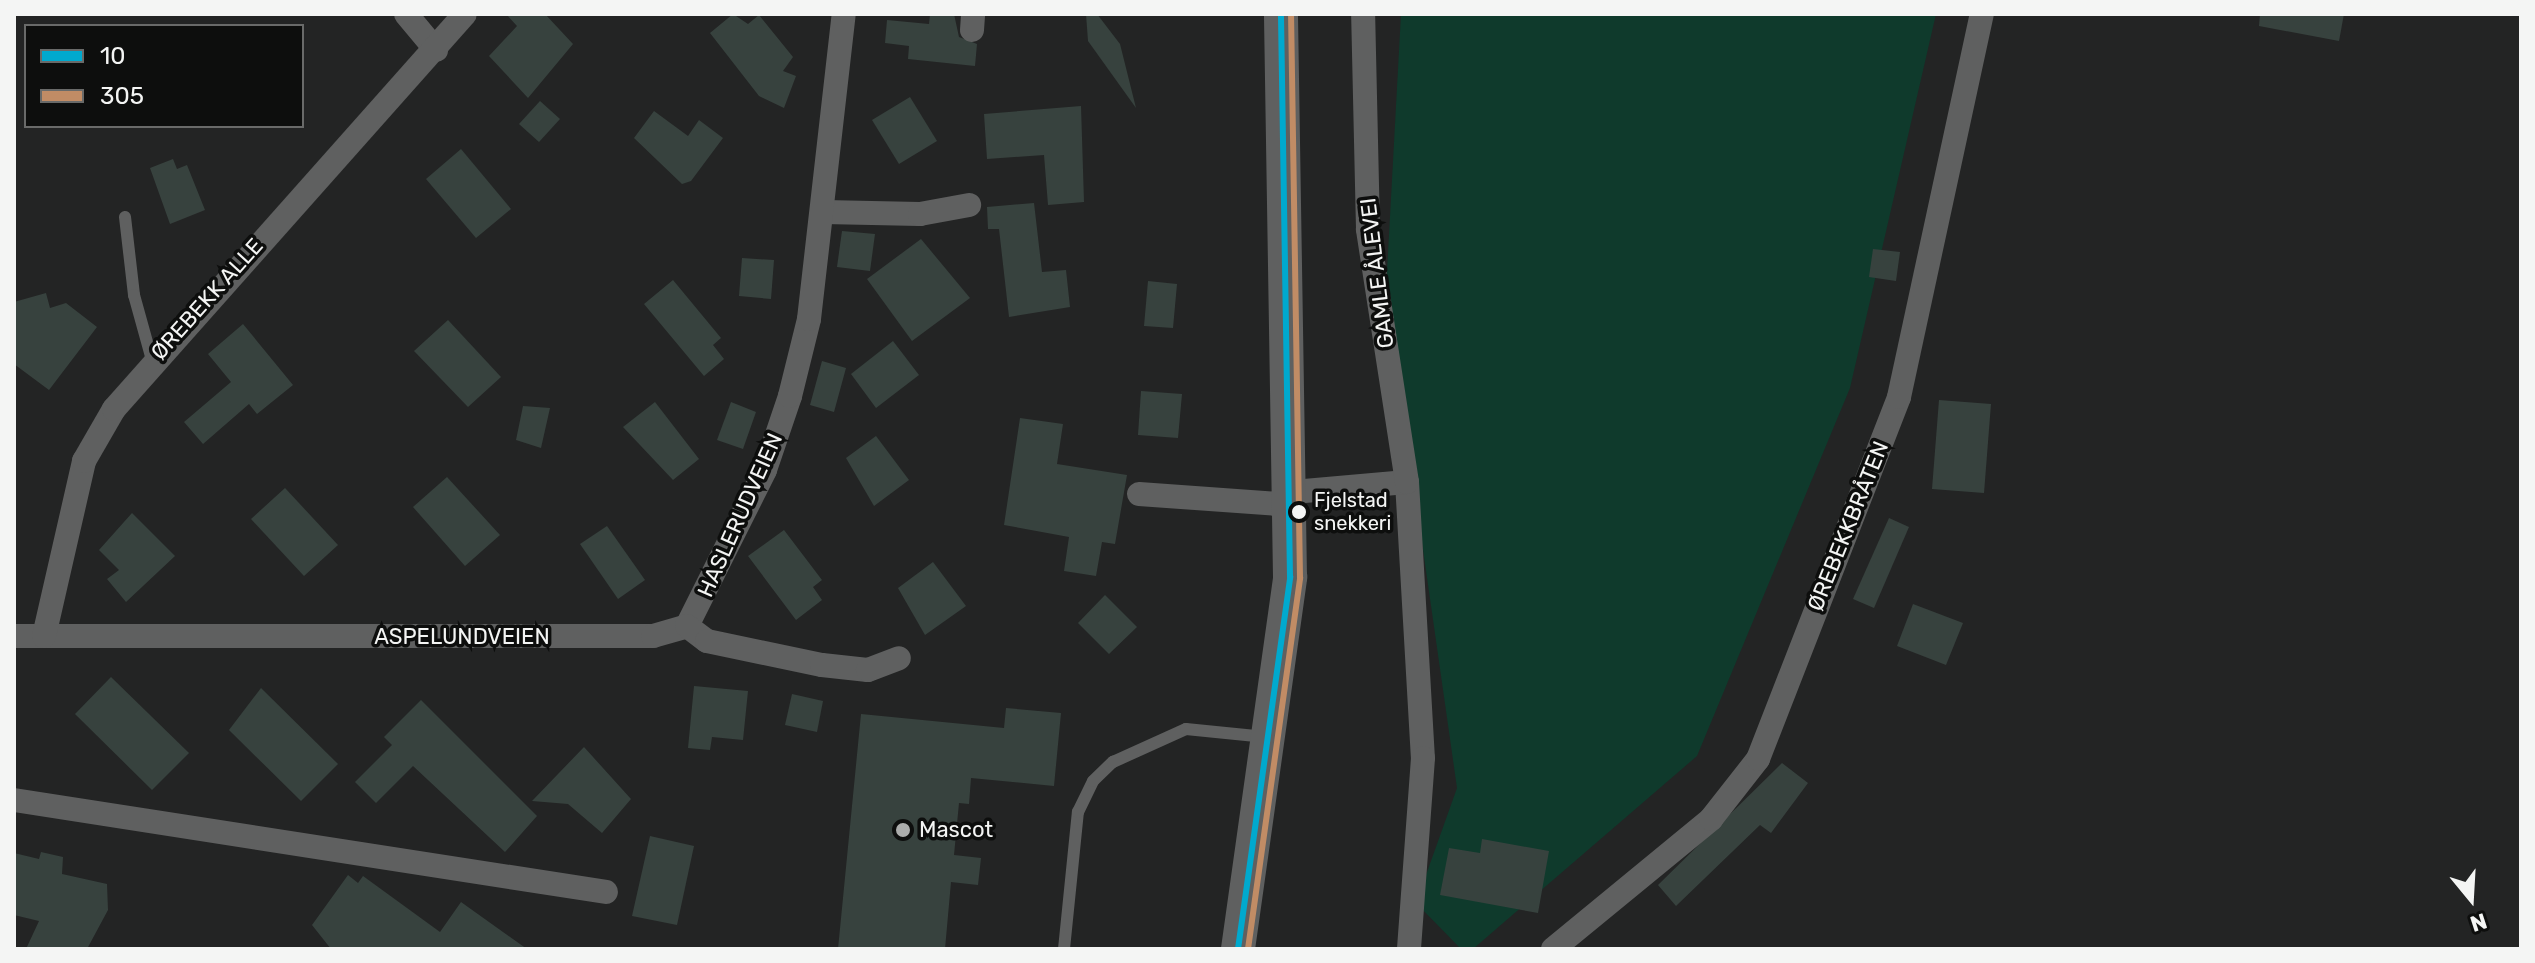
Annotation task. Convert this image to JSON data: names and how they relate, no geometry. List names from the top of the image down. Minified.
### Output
{"streets":{"street":["GAMLE ÅLEVEI","ØREBEKK ALLE","HASLERUDVEIEN","ØREBEKKBRÅTEN","ASPELUNDVEIEN"]},"crossings":[["ØREBEKK ALLE","ASPELUNDVEIEN"],["HASLERUDVEIEN","ASPELUNDVEIEN"]],"places":["Fjelstad snekkeri","Mascot"],"lines":["transit line 10","transit line 305"],"legend":["10","305"],"north":"bottom"}
